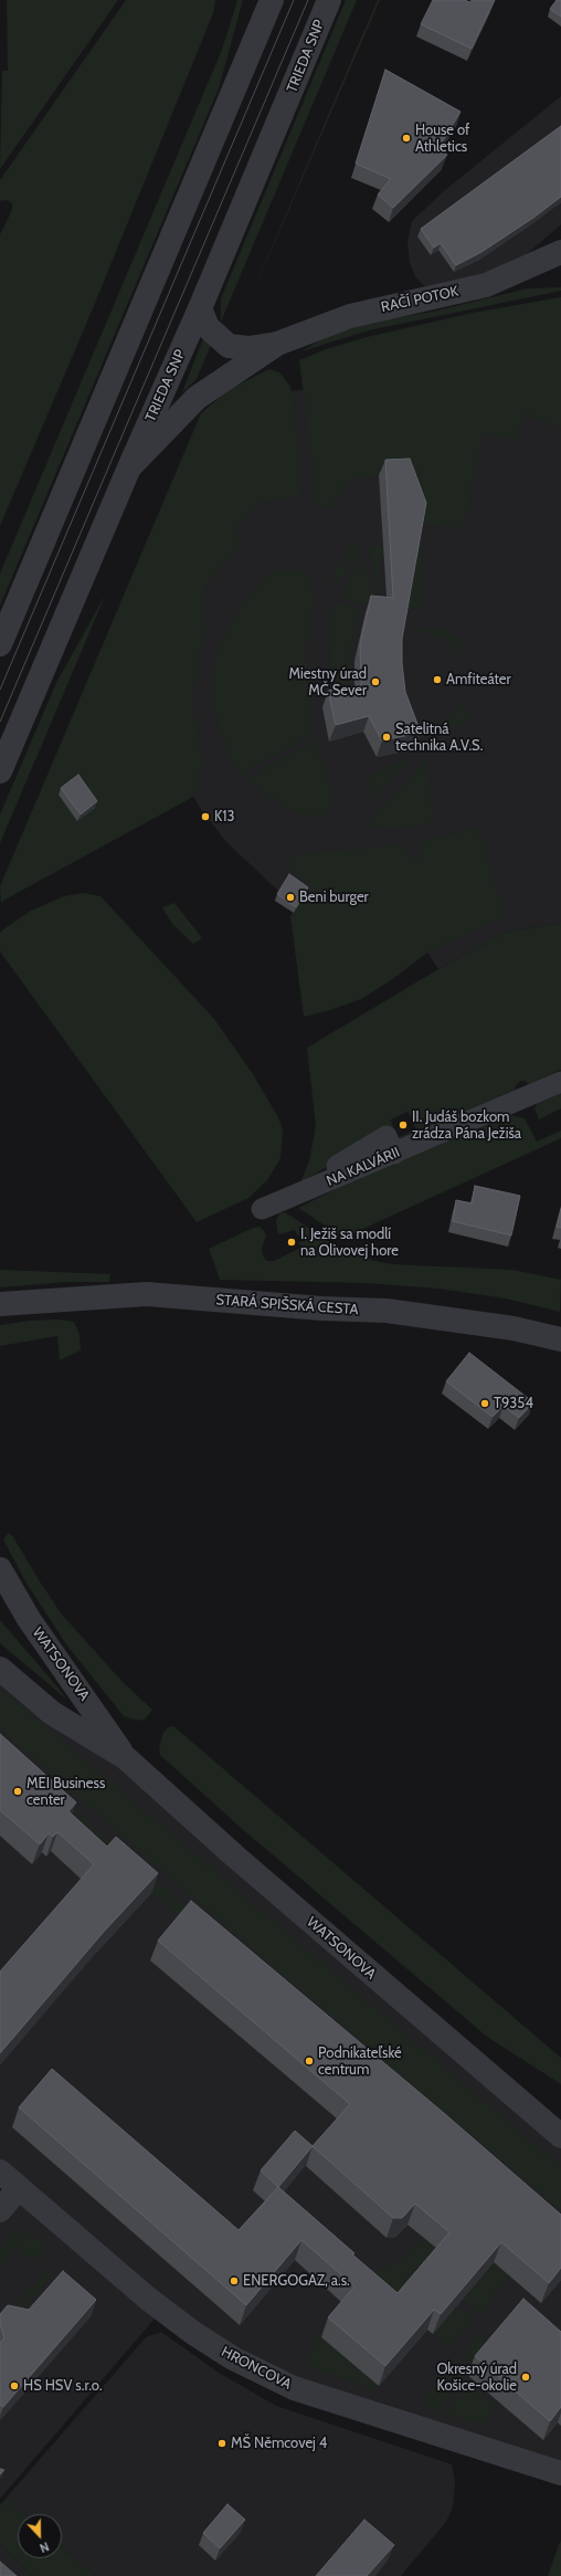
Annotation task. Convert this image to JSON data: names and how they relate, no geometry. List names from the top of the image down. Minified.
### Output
{"streets":{"street":["TRIEDA SNP","RAČÍ POTOK","NA KALVÁRII","STARÁ SPIŠSKÁ CESTA","WATSONOVA","HRONCOVA"]},"crossings":[["TRIEDA SNP","RAČÍ POTOK"]],"places":["House of Athletics","Amfiteáter","Miestny úrad MČ Sever","Satelitná technika A.V.S.","K13","Beni burger","II. Judáš bozkom zrádza Pána Ježiša","I. Ježiš sa modlí na Olivovej hore","T9354","MEI Business center","Podnikateľské centrum","ENERGOGAZ, a.s.","Okresný úrad Košice-okolie","HS HSV s.r.o.","MŠ Němcovej 4"],"north":"bottom"}
